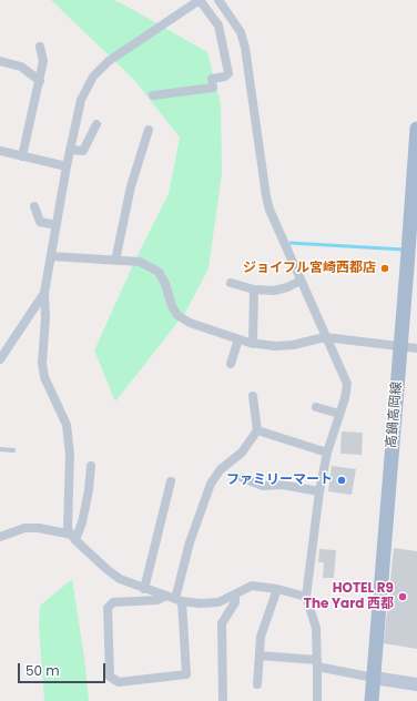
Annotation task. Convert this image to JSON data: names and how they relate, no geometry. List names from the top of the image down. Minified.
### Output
{"streets":{"main road":["高鍋高岡線"]},"places":["ジョイフル宮崎西都店","ファミリーマート","HOTEL R9 The Yard 西都"],"scale_bar":"50 m"}
